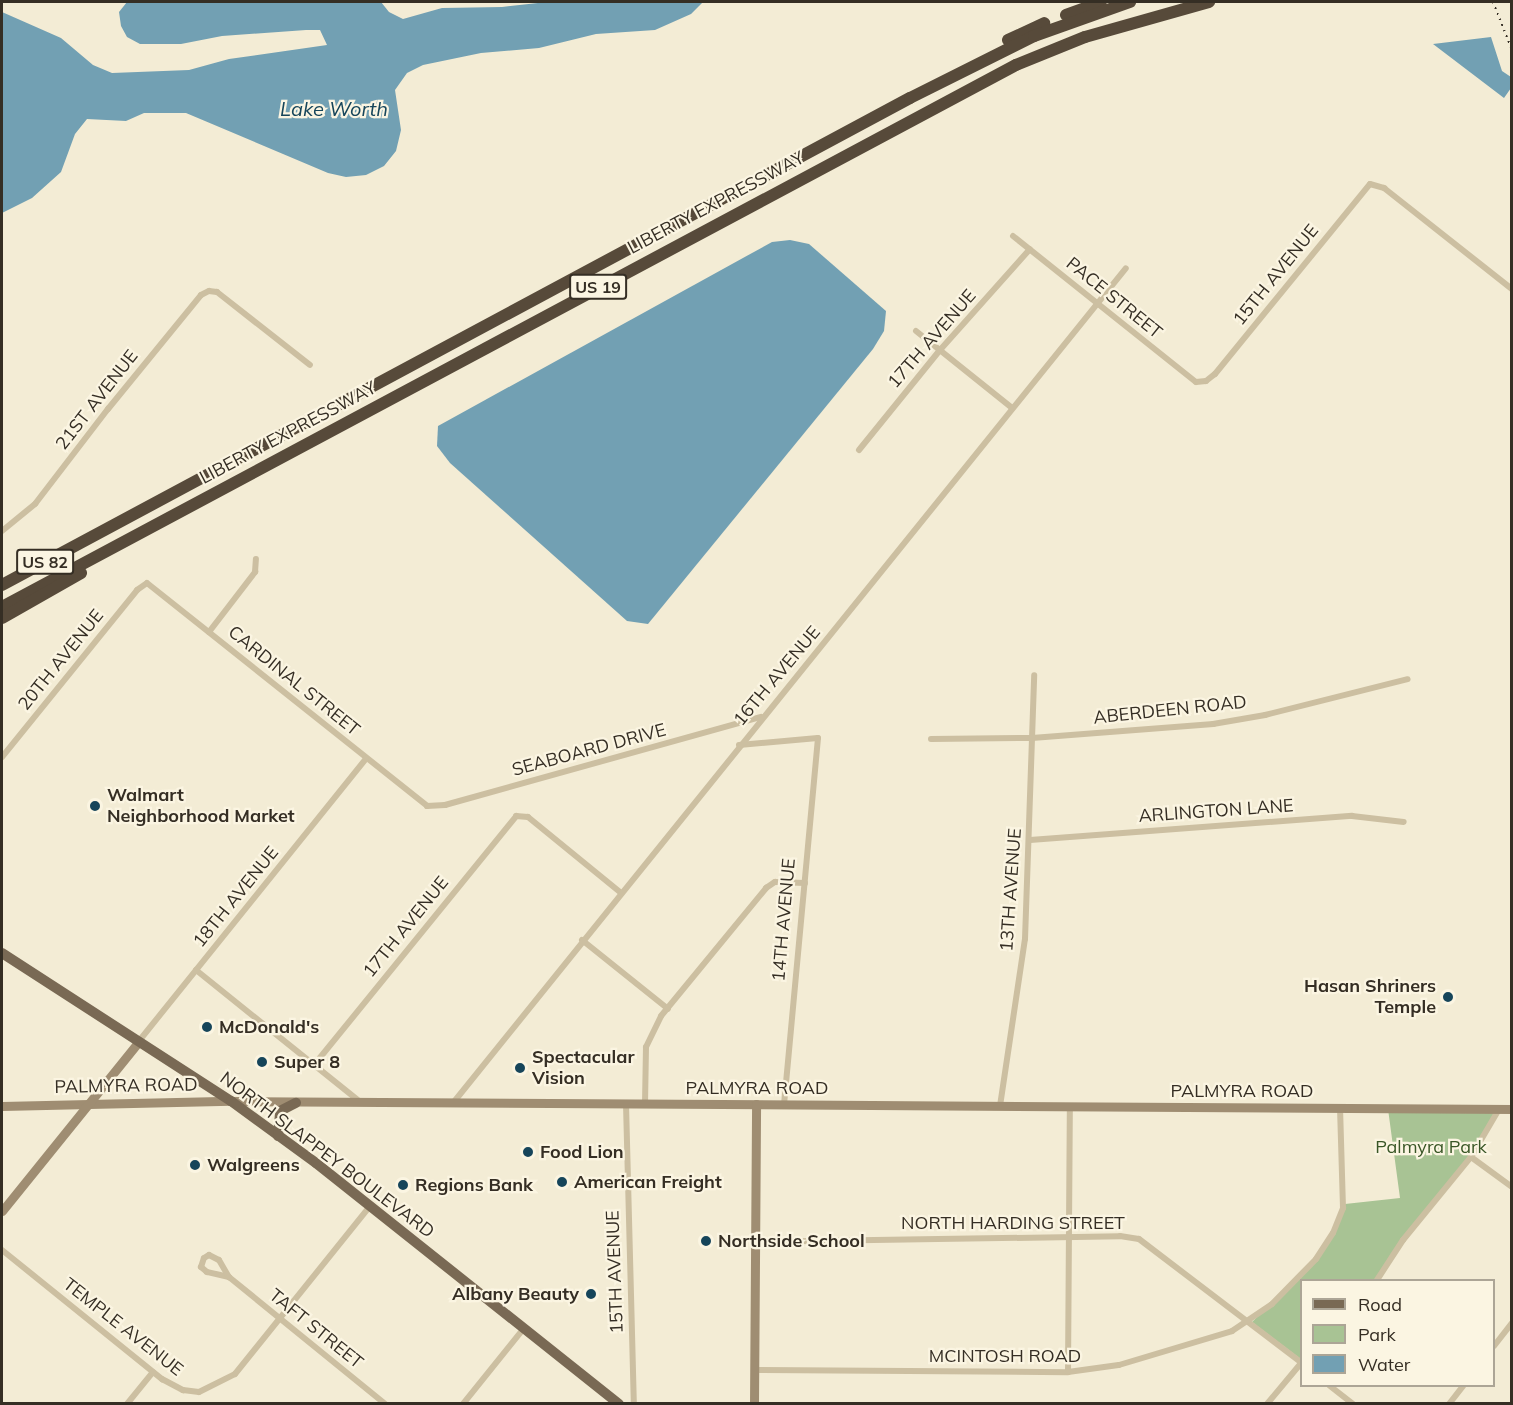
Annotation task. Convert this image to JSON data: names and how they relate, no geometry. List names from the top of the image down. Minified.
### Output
{"streets":{"highway":["LIBERTY EXPRESSWAY","US 19","US 82"],"main road":["PALMYRA ROAD","NORTH SLAPPEY BOULEVARD"],"street":["15TH AVENUE","PACE STREET","17TH AVENUE","21ST AVENUE","20TH AVENUE","16TH AVENUE","CARDINAL STREET","ABERDEEN ROAD","SEABOARD DRIVE","ARLINGTON LANE","13TH AVENUE","18TH AVENUE","14TH AVENUE","NORTH HARDING STREET","TEMPLE AVENUE","TAFT STREET","MCINTOSH ROAD"]},"crossings":[["LIBERTY EXPRESSWAY","US 19"],["15TH AVENUE","PACE STREET"],["15TH AVENUE","PALMYRA ROAD"],["PACE STREET","17TH AVENUE"],["PACE STREET","16TH AVENUE"],["17TH AVENUE","16TH AVENUE"],["20TH AVENUE","CARDINAL STREET"],["16TH AVENUE","SEABOARD DRIVE"],["16TH AVENUE","14TH AVENUE"],["16TH AVENUE","PALMYRA ROAD"],["CARDINAL STREET","SEABOARD DRIVE"],["CARDINAL STREET","18TH AVENUE"],["ABERDEEN ROAD","13TH AVENUE"],["ARLINGTON LANE","13TH AVENUE"],["13TH AVENUE","PALMYRA ROAD"],["18TH AVENUE","NORTH SLAPPEY BOULEVARD"],["14TH AVENUE","PALMYRA ROAD"],["PALMYRA ROAD","NORTH SLAPPEY BOULEVARD"],["PALMYRA ROAD","MCINTOSH ROAD"],["NORTH SLAPPEY BOULEVARD","TEMPLE AVENUE"],["NORTH HARDING STREET","MCINTOSH ROAD"],["TEMPLE AVENUE","TAFT STREET"]],"water":["Lake Worth"],"parks":["Palmyra Park"],"places":["Walmart Neighborhood Market","Hasan Shriners Temple","McDonald's","Super 8","Spectacular Vision","Food Lion","Walgreens","American Freight","Regions Bank","Northside School","Albany Beauty"],"legend":["Road","Park","Water"]}
